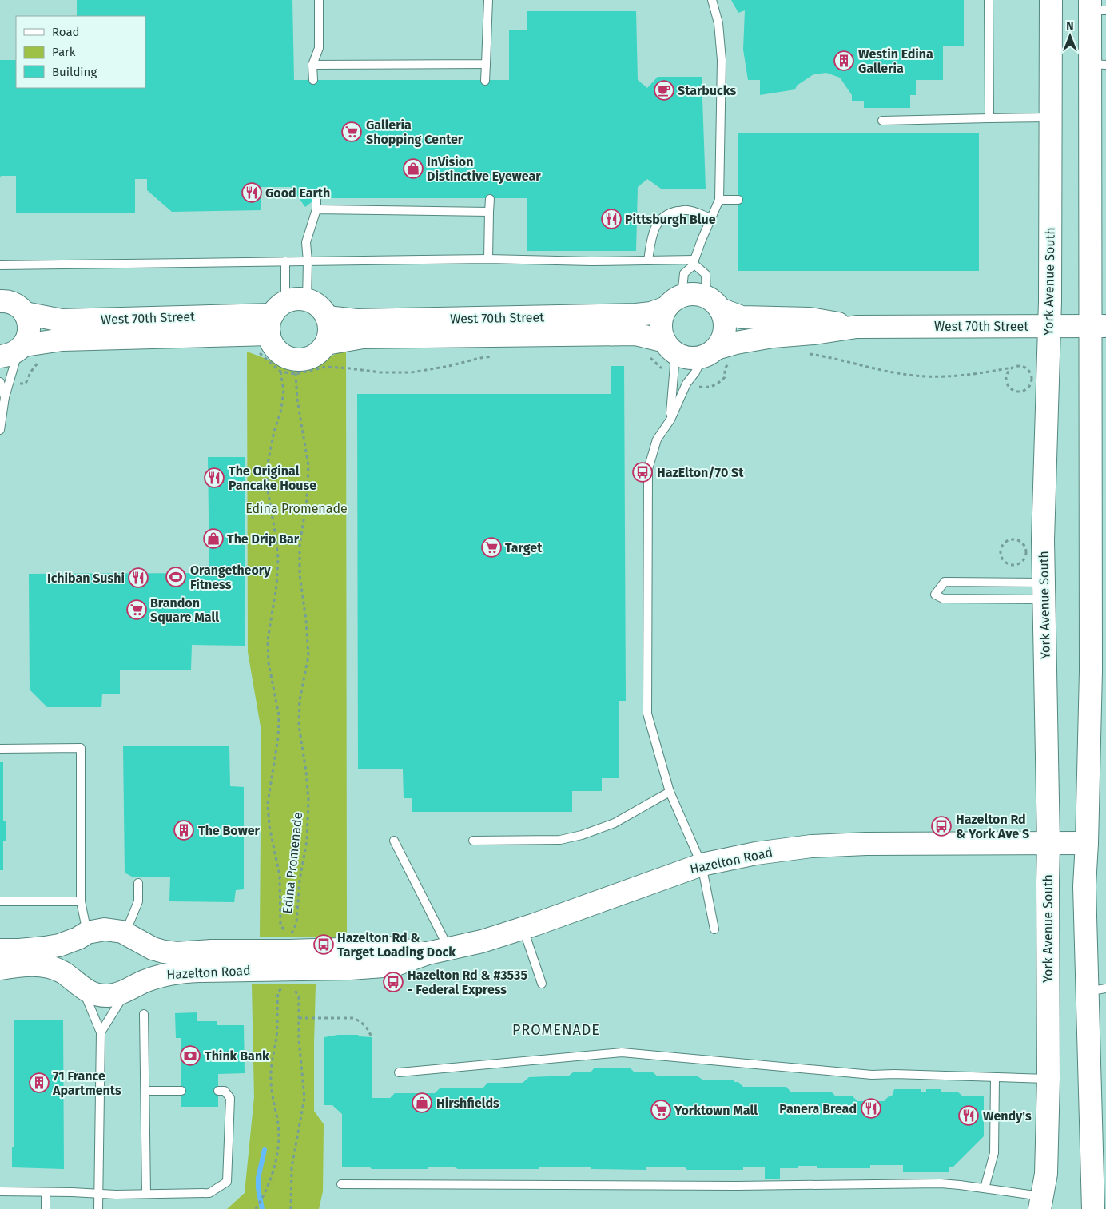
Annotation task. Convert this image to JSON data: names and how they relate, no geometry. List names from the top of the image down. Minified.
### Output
{"streets":{"street":["York Avenue South","West 70th Street","Hazelton Road"],"path":["Edina Promenade"]},"crossings":[["York Avenue South","West 70th Street"],["York Avenue South","Hazelton Road"],["West 70th Street","Edina Promenade"]],"districts":["PROMENADE"],"parks":["Edina Promenade"],"places":{"building":["Westin Edina Galleria","The Bower","71 France Apartments"],"cafe":["Starbucks"],"supermarket":["Galleria Shopping Center","Target","Brandon Square Mall","Yorktown Mall"],"shop":["InVision Distinctive Eyewear","The Drip Bar","Hirshfields"],"restaurant":["Good Earth","Pittsburgh Blue","The Original Pancake House","Ichiban Sushi","Panera Bread","Wendy's"],"bus stop":["HazElton/70 St","Hazelton Rd & York Ave S","Hazelton Rd & Target Loading Dock","Hazelton Rd & #3535 - Federal Express"],"sports":["Orangetheory Fitness"],"bank":["Think Bank"]},"legend":["Road","Park","Building"],"north":"top"}
